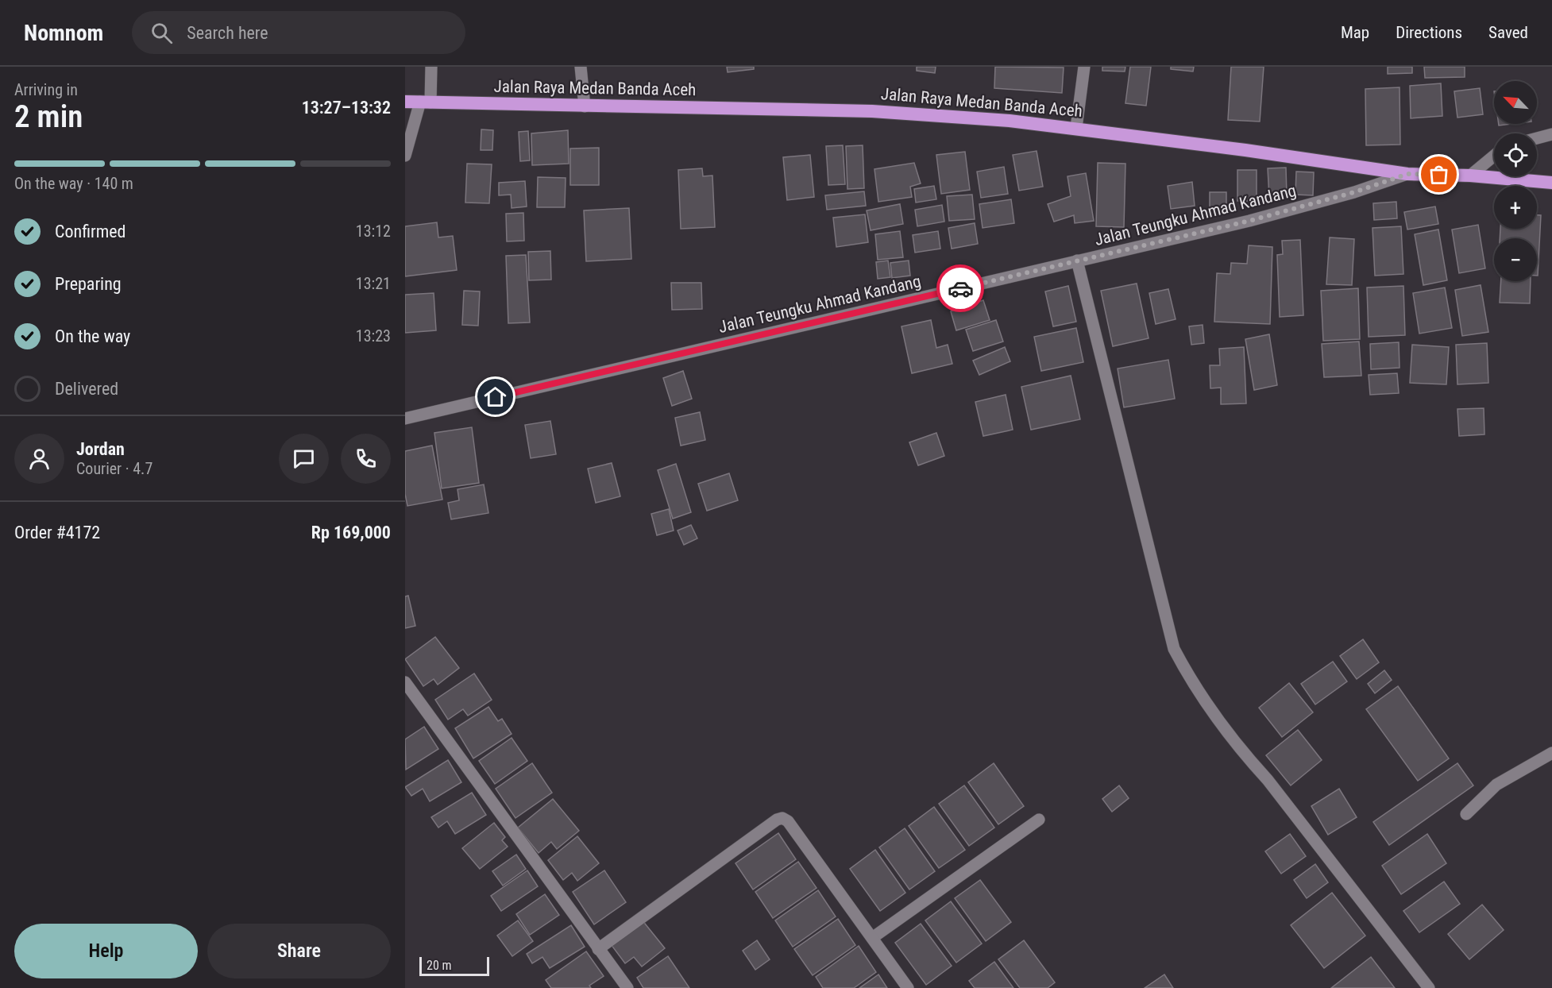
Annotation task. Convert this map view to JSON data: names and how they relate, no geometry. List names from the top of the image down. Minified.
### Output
{"streets":{"highway":["Jalan Raya Medan Banda Aceh"],"street":["Jalan Teungku Ahmad Kandang"]},"crossings":[["Jalan Raya Medan Banda Aceh","Jalan Teungku Ahmad Kandang"]],"scale_bar":"20 m","north":"top left","page":{"header":"Nomnom","search":"Search here","nav":["Map","Directions","Saved"],"heading":["2 min","Arriving in","13:27–13:32"],"panel":["Jordan","Courier · 4.7","Order #4172","Rp 169,000"],"map_buttons":["+","−"],"bar":"On the way · 140 m","list":[["Confirmed","13:12"],["Preparing","13:21"],["On the way","13:23"],"Delivered"],"buttons":["Help","Share"],"scale":"20 m"}}
